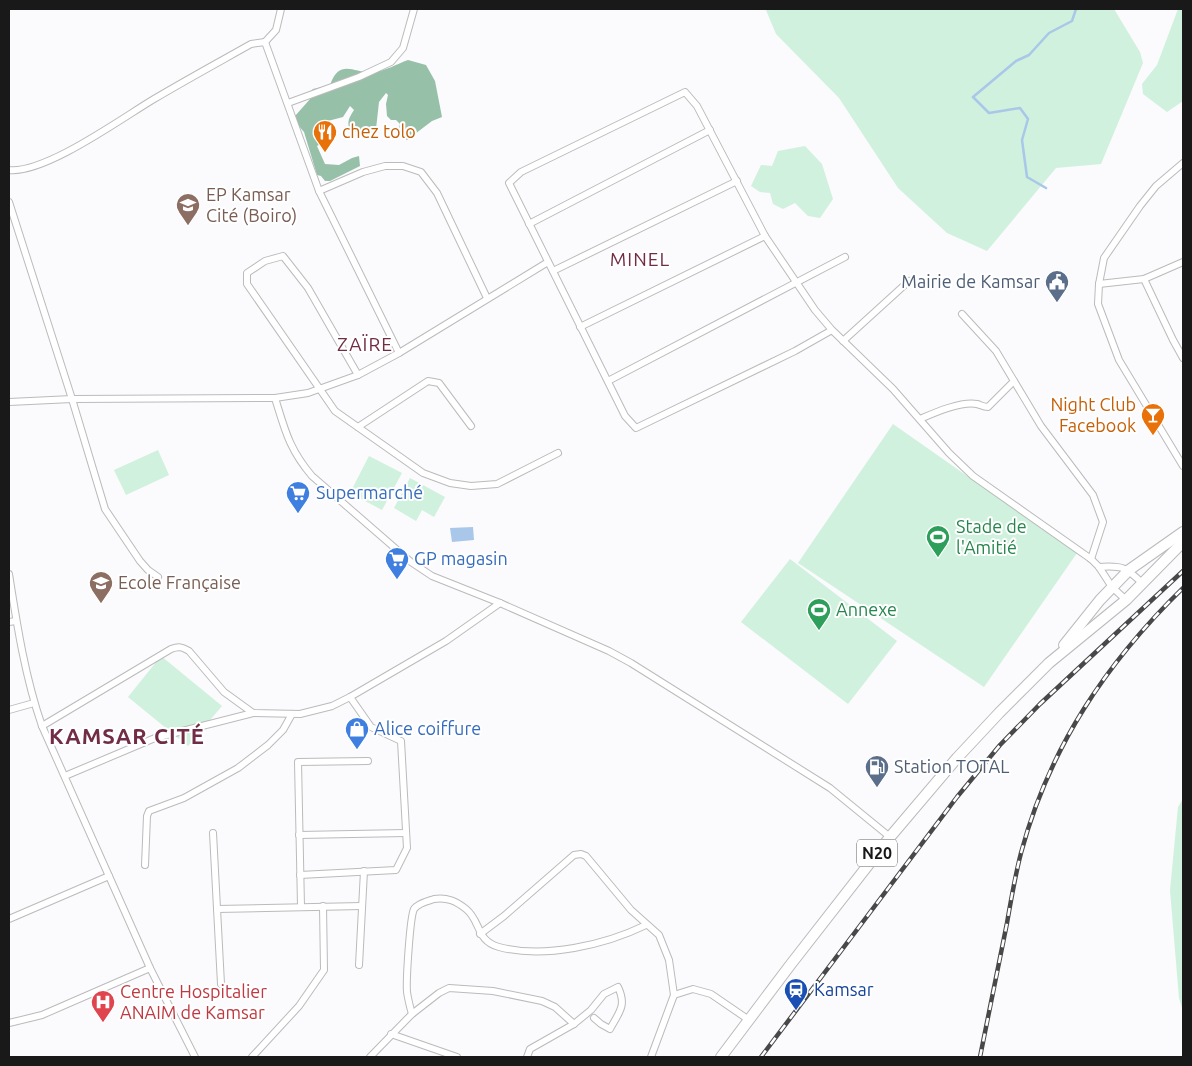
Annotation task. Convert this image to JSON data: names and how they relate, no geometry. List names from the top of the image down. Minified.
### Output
{"streets":{"main road":["N20"]},"districts":["MINEL","ZAÏRE","KAMSAR CITÉ"],"places":{"restaurant":["chez tolo"],"school or university":["EP Kamsar Cité (Boiro)","Ecole Française"],"public building":["Mairie de Kamsar"],"bar":["Night Club Facebook"],"supermarket":["Supermarché","GP magasin"],"sports":["Stade de l'Amitié","Annexe"],"shop":["Alice coiffure"],"fuel station":["Station TOTAL"],"station":["Kamsar"],"hospital":["Centre Hospitalier ANAIM de Kamsar"]}}
